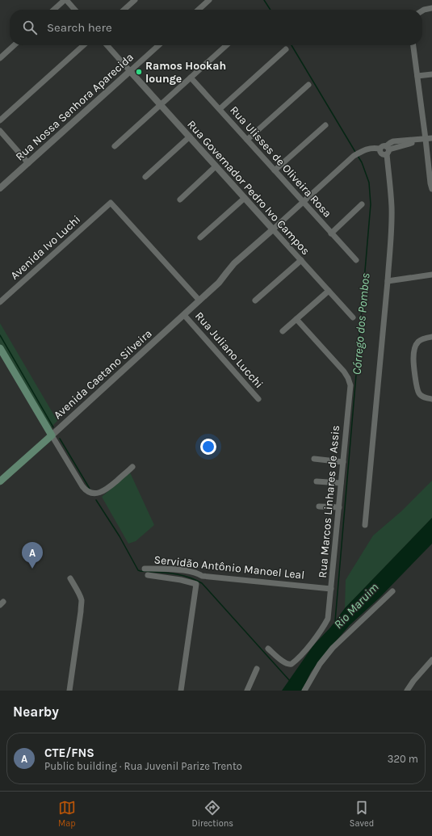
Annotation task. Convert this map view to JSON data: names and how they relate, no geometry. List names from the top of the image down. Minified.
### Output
{"streets":{"main road":["Avenida Caetano Silveira"],"street":["Rua Nossa Senhora Aparecida","Rua Ulisses de Oliveira Rosa","Rua Governador Pedro Ivo Campos","Avenida Ivo Luchi","Rua Juliano Lucchi","Rua Marcos Linhares de Assis","Servidão Antônio Manoel Leal"]},"crossings":[["Rua Nossa Senhora Aparecida","Rua Governador Pedro Ivo Campos"],["Rua Governador Pedro Ivo Campos","Avenida Caetano Silveira"],["Avenida Ivo Luchi","Avenida Caetano Silveira"],["Rua Juliano Lucchi","Avenida Caetano Silveira"],["Rua Marcos Linhares de Assis","Servidão Antônio Manoel Leal"]],"water":["Córrego dos Pombos","Rio Maruim"],"places":["Ramos Hookah lounge"],"page":{"search":"Search here","pins":"A","heading":"Nearby","list":[{"mark":"A","name":"CTE/FNS","note":"Public building · Rua Juvenil Parize Trento","value":"320 m"}],"nav":["Map","Directions","Saved"]}}
